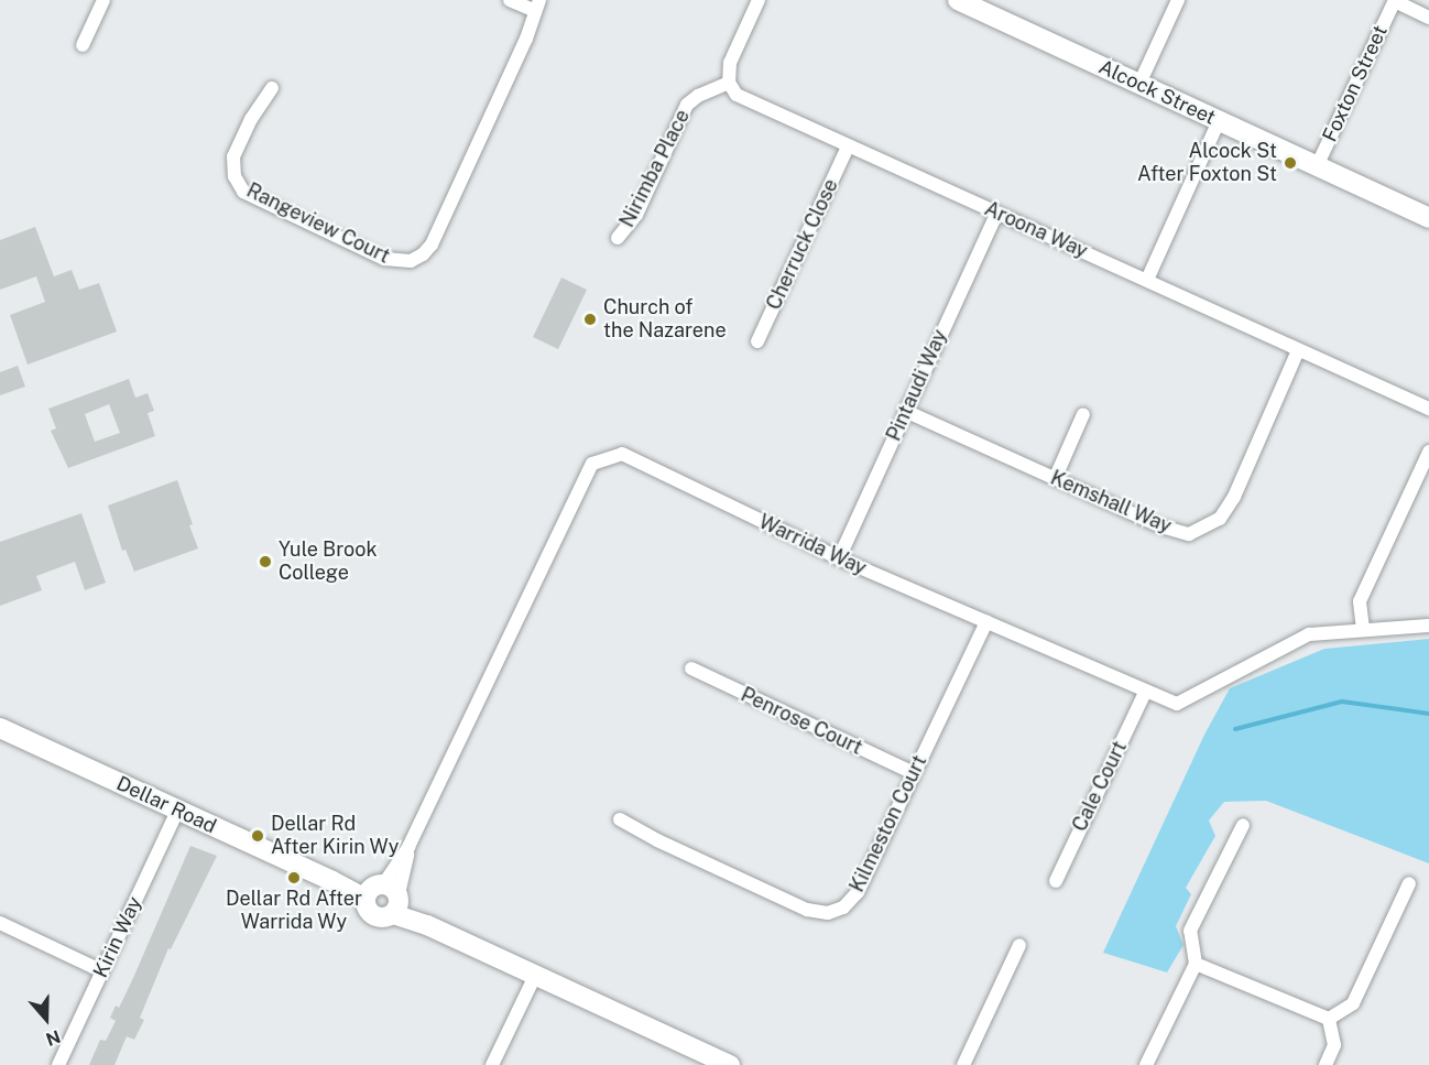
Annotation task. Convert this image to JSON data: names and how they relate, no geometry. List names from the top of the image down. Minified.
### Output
{"streets":{"main road":["Alcock Street","Dellar Road"],"street":["Foxton Street","Nirimba Place","Rangeview Court","Aroona Way","Cherruck Close","Pintaudi Way","Kemshall Way","Warrida Way","Penrose Court","Cale Court","Kilmeston Court","Kirin Way"]},"crossings":[["Foxton Street","Alcock Street"],["Nirimba Place","Aroona Way"],["Aroona Way","Cherruck Close"],["Aroona Way","Pintaudi Way"],["Aroona Way","Kemshall Way"],["Pintaudi Way","Kemshall Way"],["Pintaudi Way","Warrida Way"],["Warrida Way","Cale Court"],["Warrida Way","Dellar Road"],["Warrida Way","Kilmeston Court"],["Penrose Court","Kilmeston Court"],["Dellar Road","Kirin Way"]],"places":["Alcock St After Foxton St","Church of the Nazarene","Yule Brook College","Dellar Rd After Kirin Wy","Dellar Rd After Warrida Wy"],"north":"bottom"}
